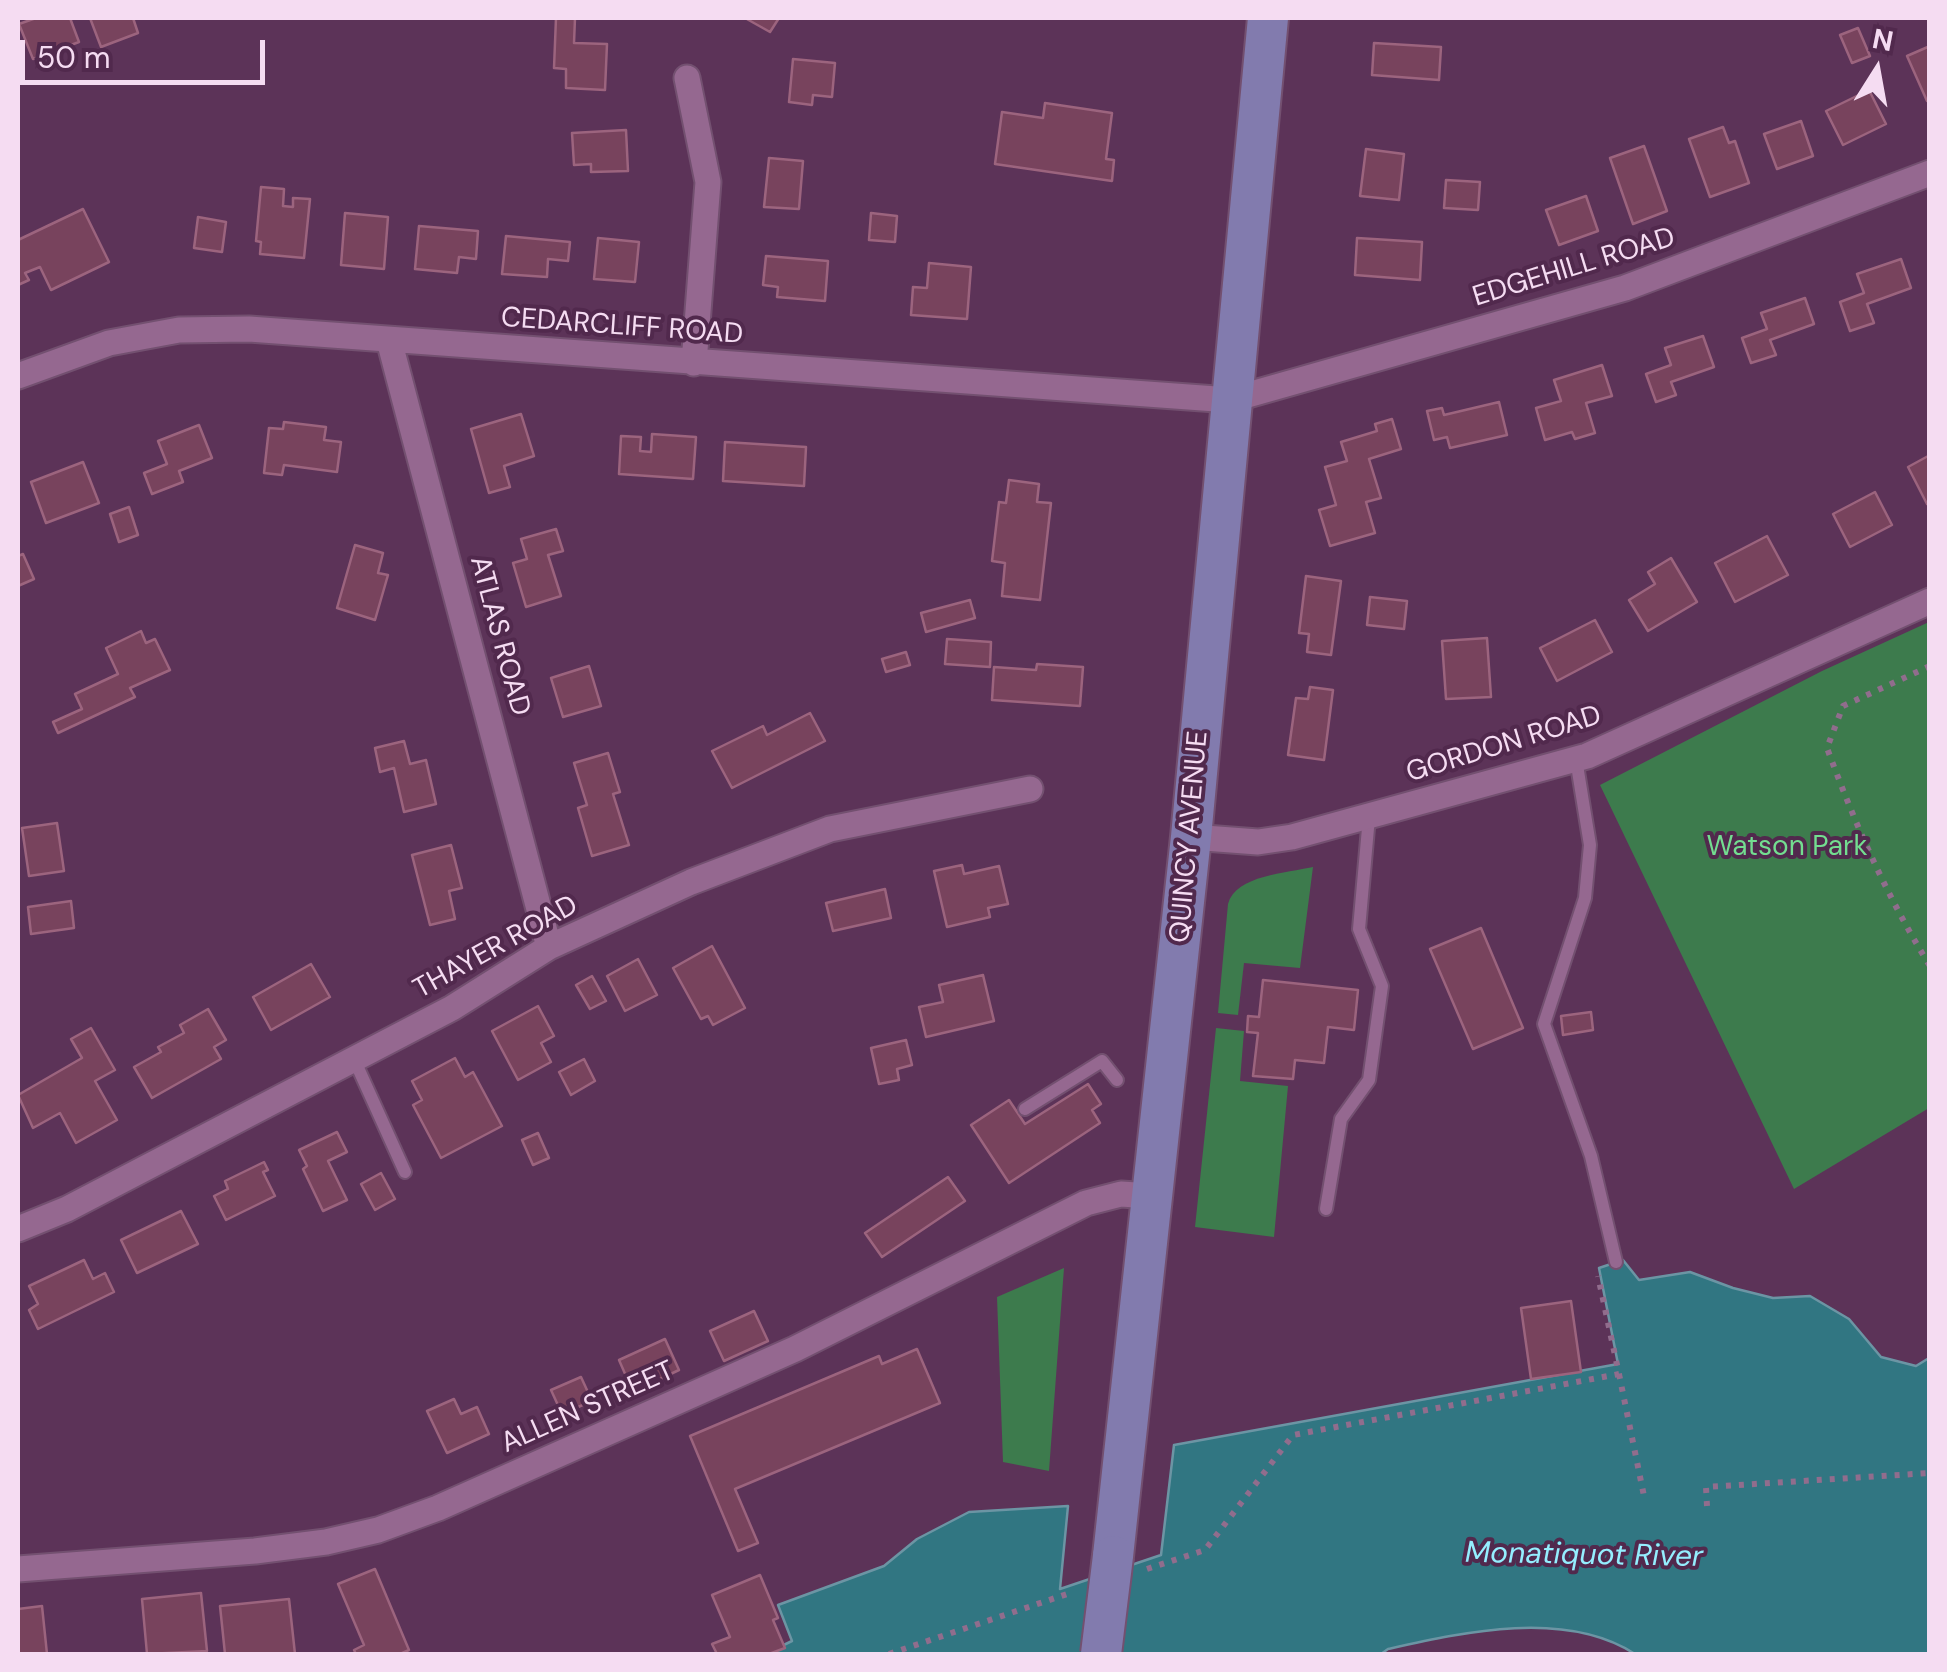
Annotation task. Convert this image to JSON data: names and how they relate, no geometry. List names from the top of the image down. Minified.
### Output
{"streets":{"main road":["QUINCY AVENUE"],"street":["EDGEHILL ROAD","CEDARCLIFF ROAD","ATLAS ROAD","GORDON ROAD","THAYER ROAD","ALLEN STREET"]},"crossings":[["EDGEHILL ROAD","CEDARCLIFF ROAD"],["EDGEHILL ROAD","QUINCY AVENUE"],["CEDARCLIFF ROAD","ATLAS ROAD"],["CEDARCLIFF ROAD","QUINCY AVENUE"],["ATLAS ROAD","THAYER ROAD"],["GORDON ROAD","QUINCY AVENUE"],["QUINCY AVENUE","ALLEN STREET"]],"water":["Monatiquot River"],"parks":["Watson Park"],"scale_bar":"50 m","north":"top"}
